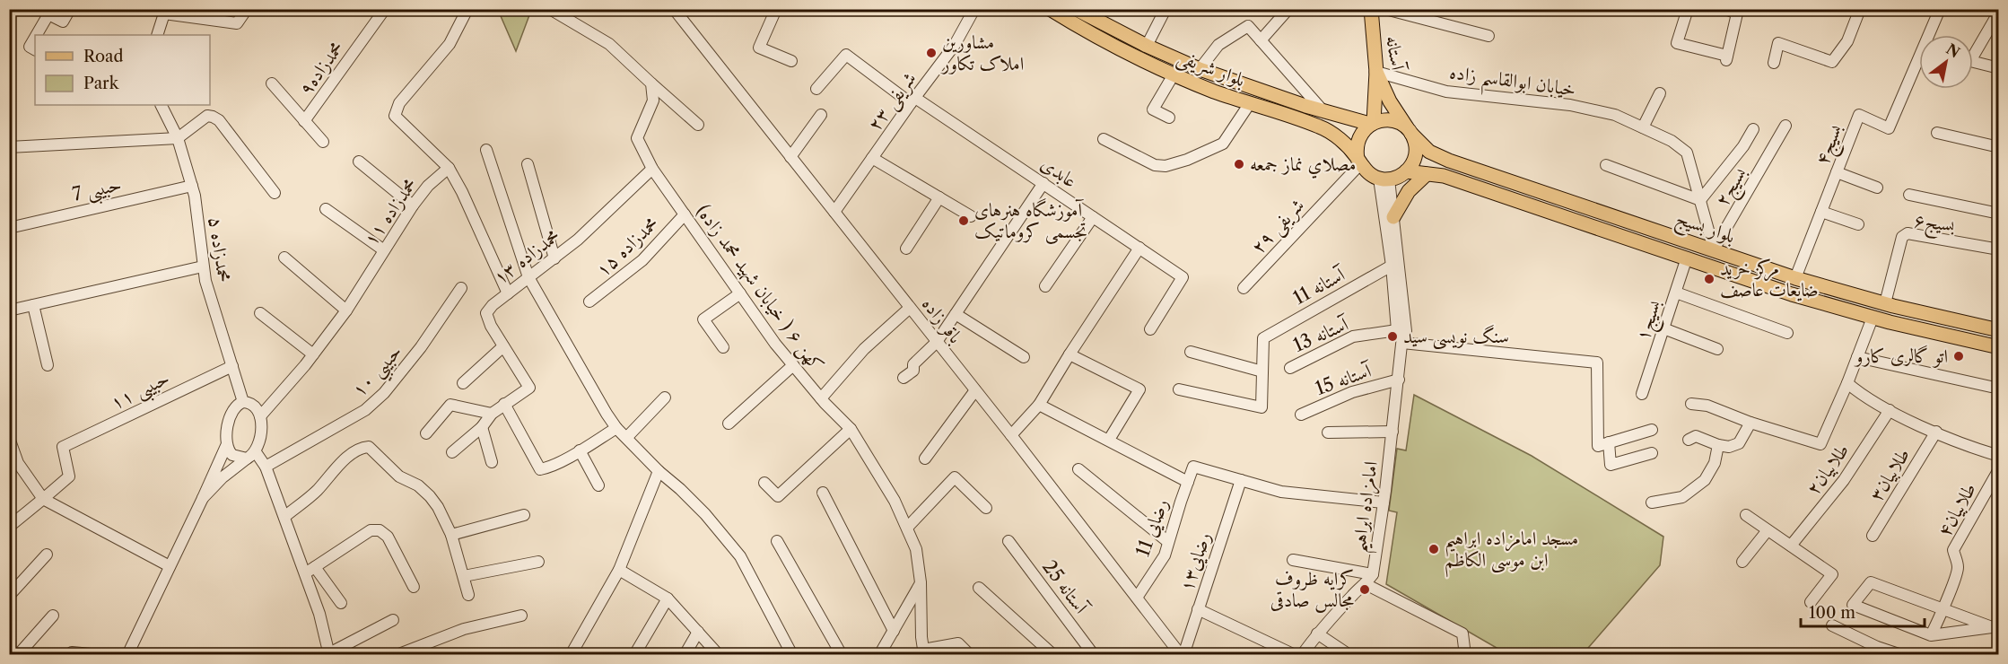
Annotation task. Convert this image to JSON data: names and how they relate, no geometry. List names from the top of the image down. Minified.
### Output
{"streets":{"main road":["آستانه","بلوار شریفی","بلوار بسیج"],"street":["محمدزاده۹","خیابان ابوالقاسم زاده","شریفی ۲۳","بسیج۴","عابدی","بسیج۲","حبیبی 7","محمدزاده ۱۱","بسیج۶","شریفی ۲۹","محمدزاده ۱۵","محمدزاده ۵","محمدزاده ۱۳","آستانه 11","کهن ۶ ( خیابان شهید محمد زاده)","باقر زاده","بسیج۱","آستانه 13","حبيبي ١٠","آستانه 15","حبیبی ۱۱","طلابیان۲","طلابیان۳","امامزاده ابراهیم","طلابیان۴","رضایی 11","رضایی۱۳","آستانه 25"]},"crossings":[["آستانه","بلوار شریفی"],["آستانه","خیابان ابوالقاسم زاده"],["آستانه","شریفی ۲۹"],["آستانه","بلوار بسیج"],["آستانه","امامزاده ابراهیم"],["بلوار شریفی","شریفی ۲۹"],["بلوار شریفی","بلوار بسیج"],["بلوار شریفی","امامزاده ابراهیم"],["خیابان ابوالقاسم زاده","بسیج۲"],["شریفی ۲۳","عابدی"],["شریفی ۲۳","باقر زاده"],["بسیج۴","بلوار بسیج"],["بسیج۲","بلوار بسیج"],["حبیبی 7","محمدزاده ۵"],["محمدزاده ۱۱","محمدزاده ۵"],["بسیج۶","بلوار بسیج"],["شریفی ۲۹","بلوار بسیج"],["شریفی ۲۹","امامزاده ابراهیم"],["بلوار بسیج","بسیج۱"],["بلوار بسیج","امامزاده ابراهیم"],["محمدزاده ۱۵","کهن ۶ ( خیابان شهید محمد زاده)"],["محمدزاده ۵","حبیبی ۱۱"],["محمدزاده ۱۳","کهن ۶ ( خیابان شهید محمد زاده)"],["آستانه 11","امامزاده ابراهیم"],["باقر زاده","رضایی 11"],["باقر زاده","رضایی۱۳"],["آستانه 13","امامزاده ابراهیم"],["آستانه 15","امامزاده ابراهیم"],["رضایی 11","رضایی۱۳"]],"places":["مشاورین املاک تکاور","مصلاي نماز جمعه","آموزشگاه هنرهای تجسمی کروماتیک","مرکز خرید ضایعات عاصف","سنگ نویسی سید","اتو گالری کارو","مسجد امامزاده ابراهیم ابن موسی الکاظم","کرایه ظروف مجالس صادقی"],"legend":["Road","Park"],"scale_bar":"100 m","north":"top right"}
